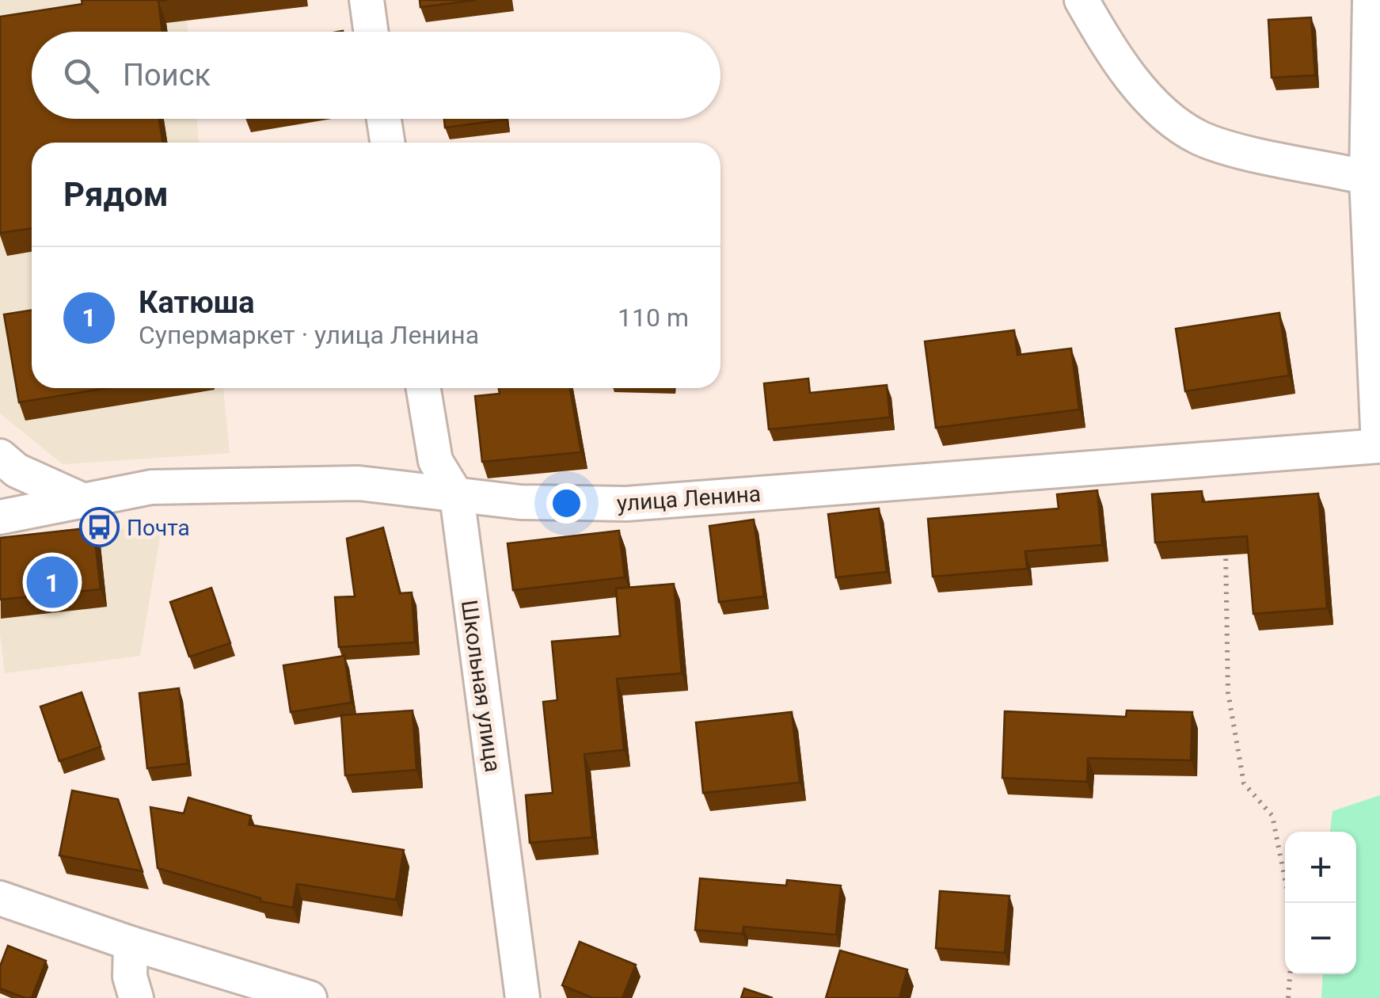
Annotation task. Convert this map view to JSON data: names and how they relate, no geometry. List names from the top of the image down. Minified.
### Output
{"streets":{"street":["улица Ленина","Школьная улица"]},"crossings":[["улица Ленина","Школьная улица"]],"places":{"bus stop":["Почта"]},"page":{"search":"Поиск","heading":"Рядом","list":[{"mark":"1","name":"Катюша","note":"Супермаркет · улица Ленина","value":"110 m"}],"pins":"1","map_buttons":["+","−"]}}
